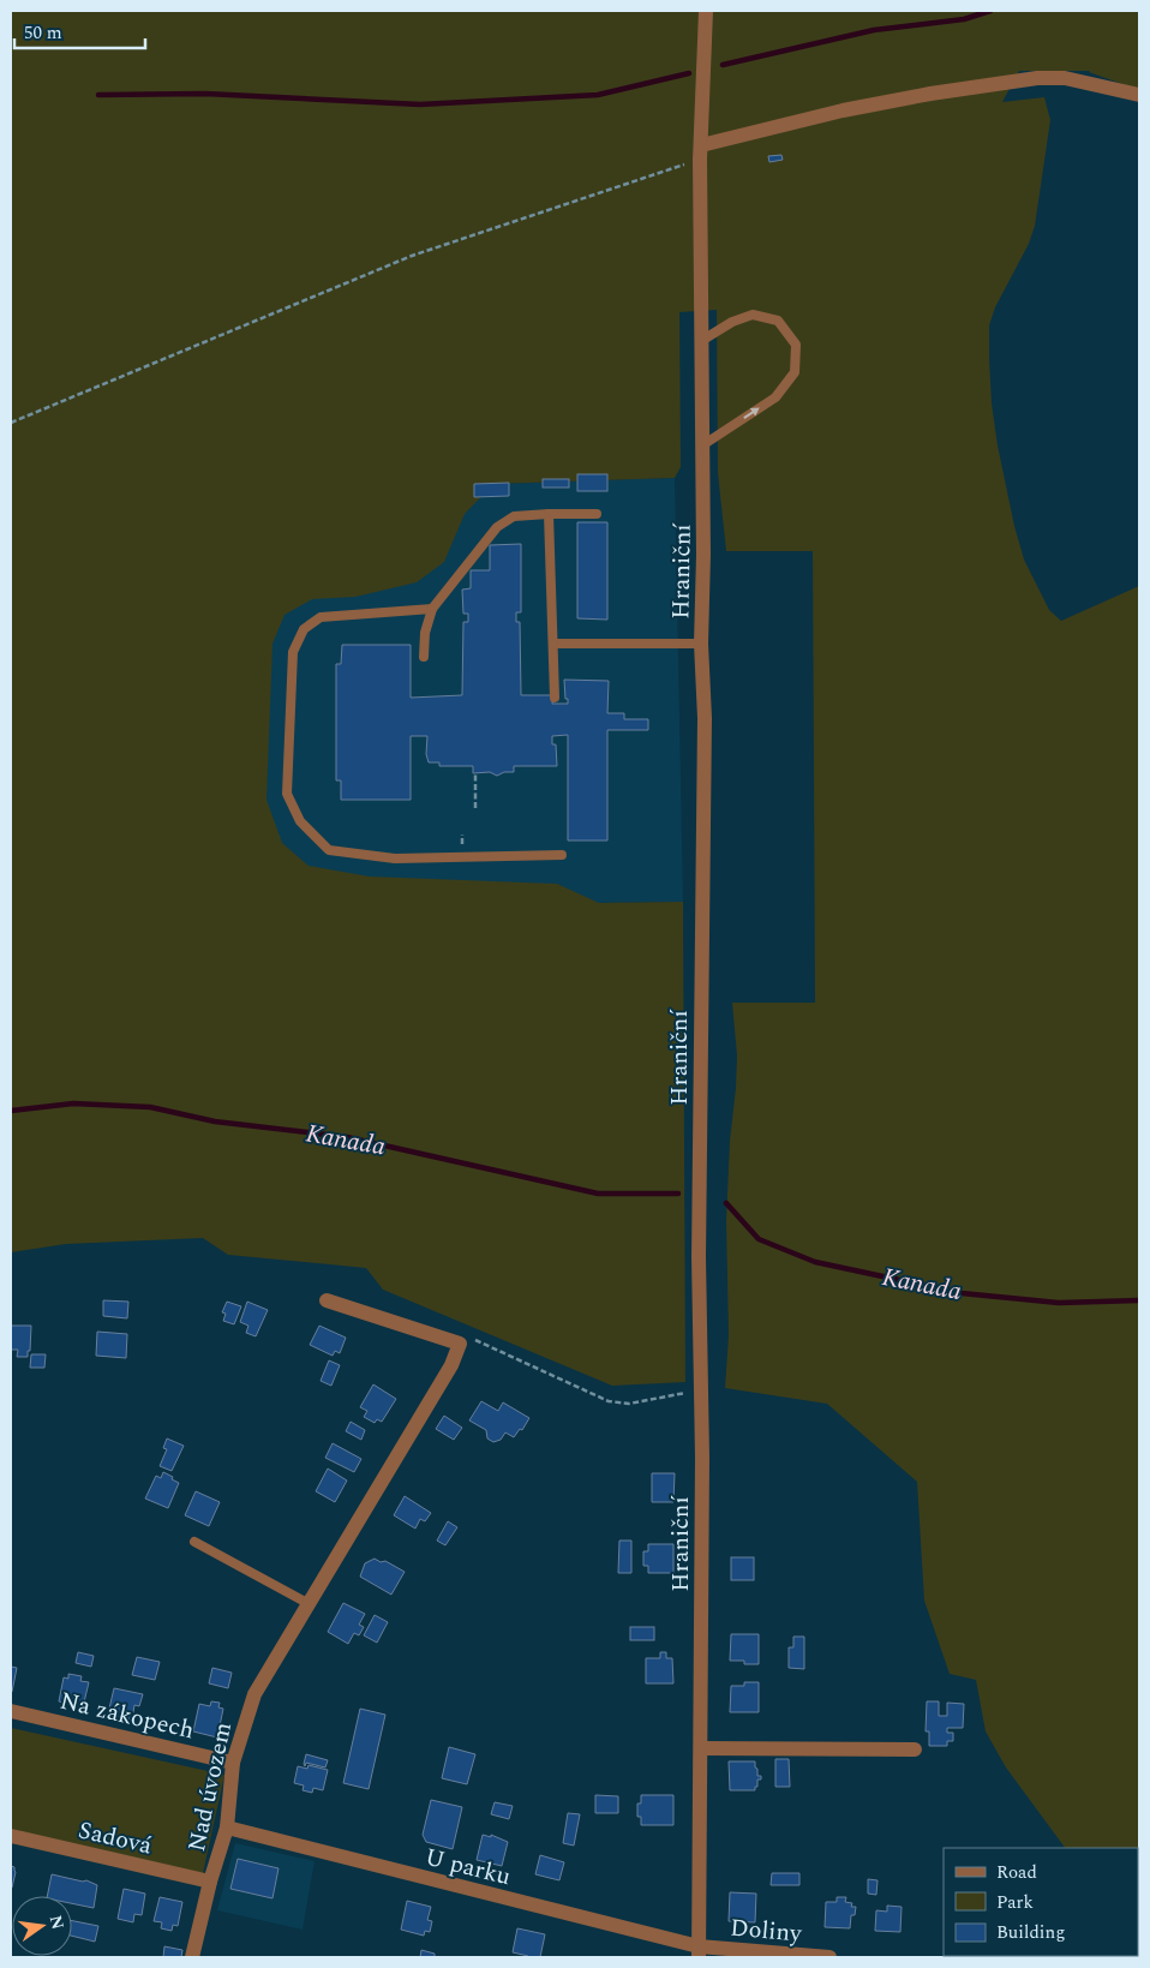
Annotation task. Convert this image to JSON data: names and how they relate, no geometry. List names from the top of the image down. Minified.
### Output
{"streets":{"street":["Hraniční","Na zákopech","Nad úvozem","Sadová","U parku","Doliny"]},"crossings":[["Hraniční","U parku"],["Hraniční","Doliny"],["Na zákopech","Nad úvozem"],["Nad úvozem","Sadová"],["Nad úvozem","U parku"],["U parku","Doliny"]],"water":["Kanada"],"legend":["Road","Park","Building"],"scale_bar":"50 m","north":"right"}
